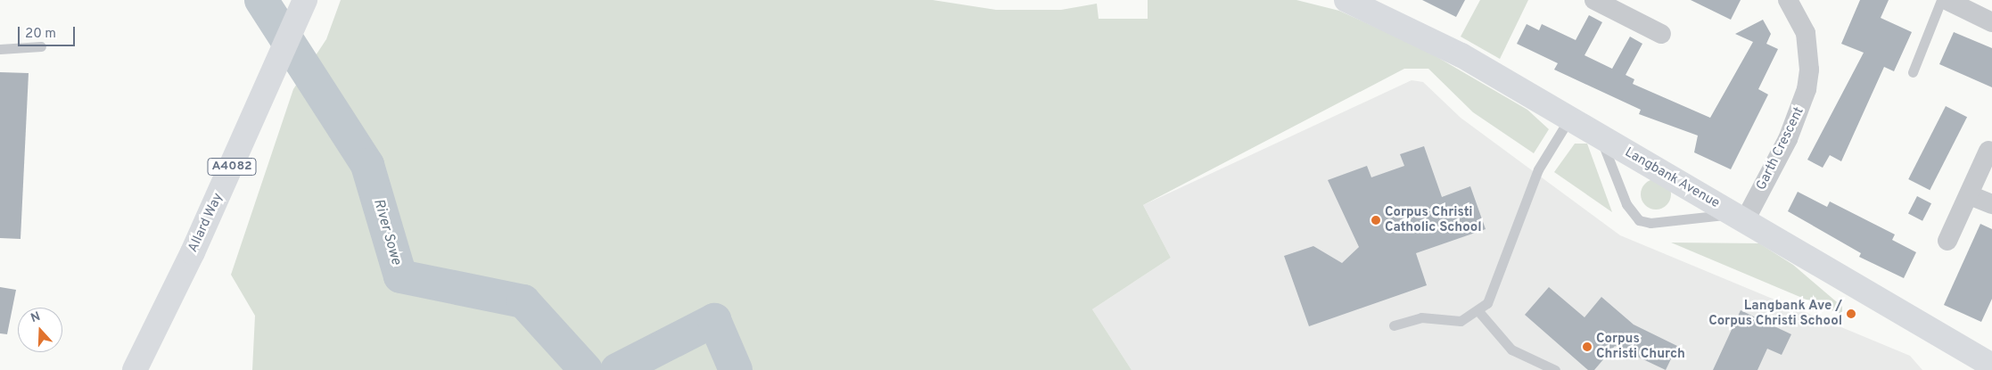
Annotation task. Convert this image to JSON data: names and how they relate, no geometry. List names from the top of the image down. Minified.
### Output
{"streets":{"street":["Garth Crescent","A4082","Langbank Avenue","Allard Way"]},"crossings":[["Garth Crescent","Langbank Avenue"]],"water":["River Sowe"],"places":["Corpus Christi Catholic School","Langbank Ave / Corpus Christi School","Corpus Christi Church"],"scale_bar":"20 m","north":"top"}
